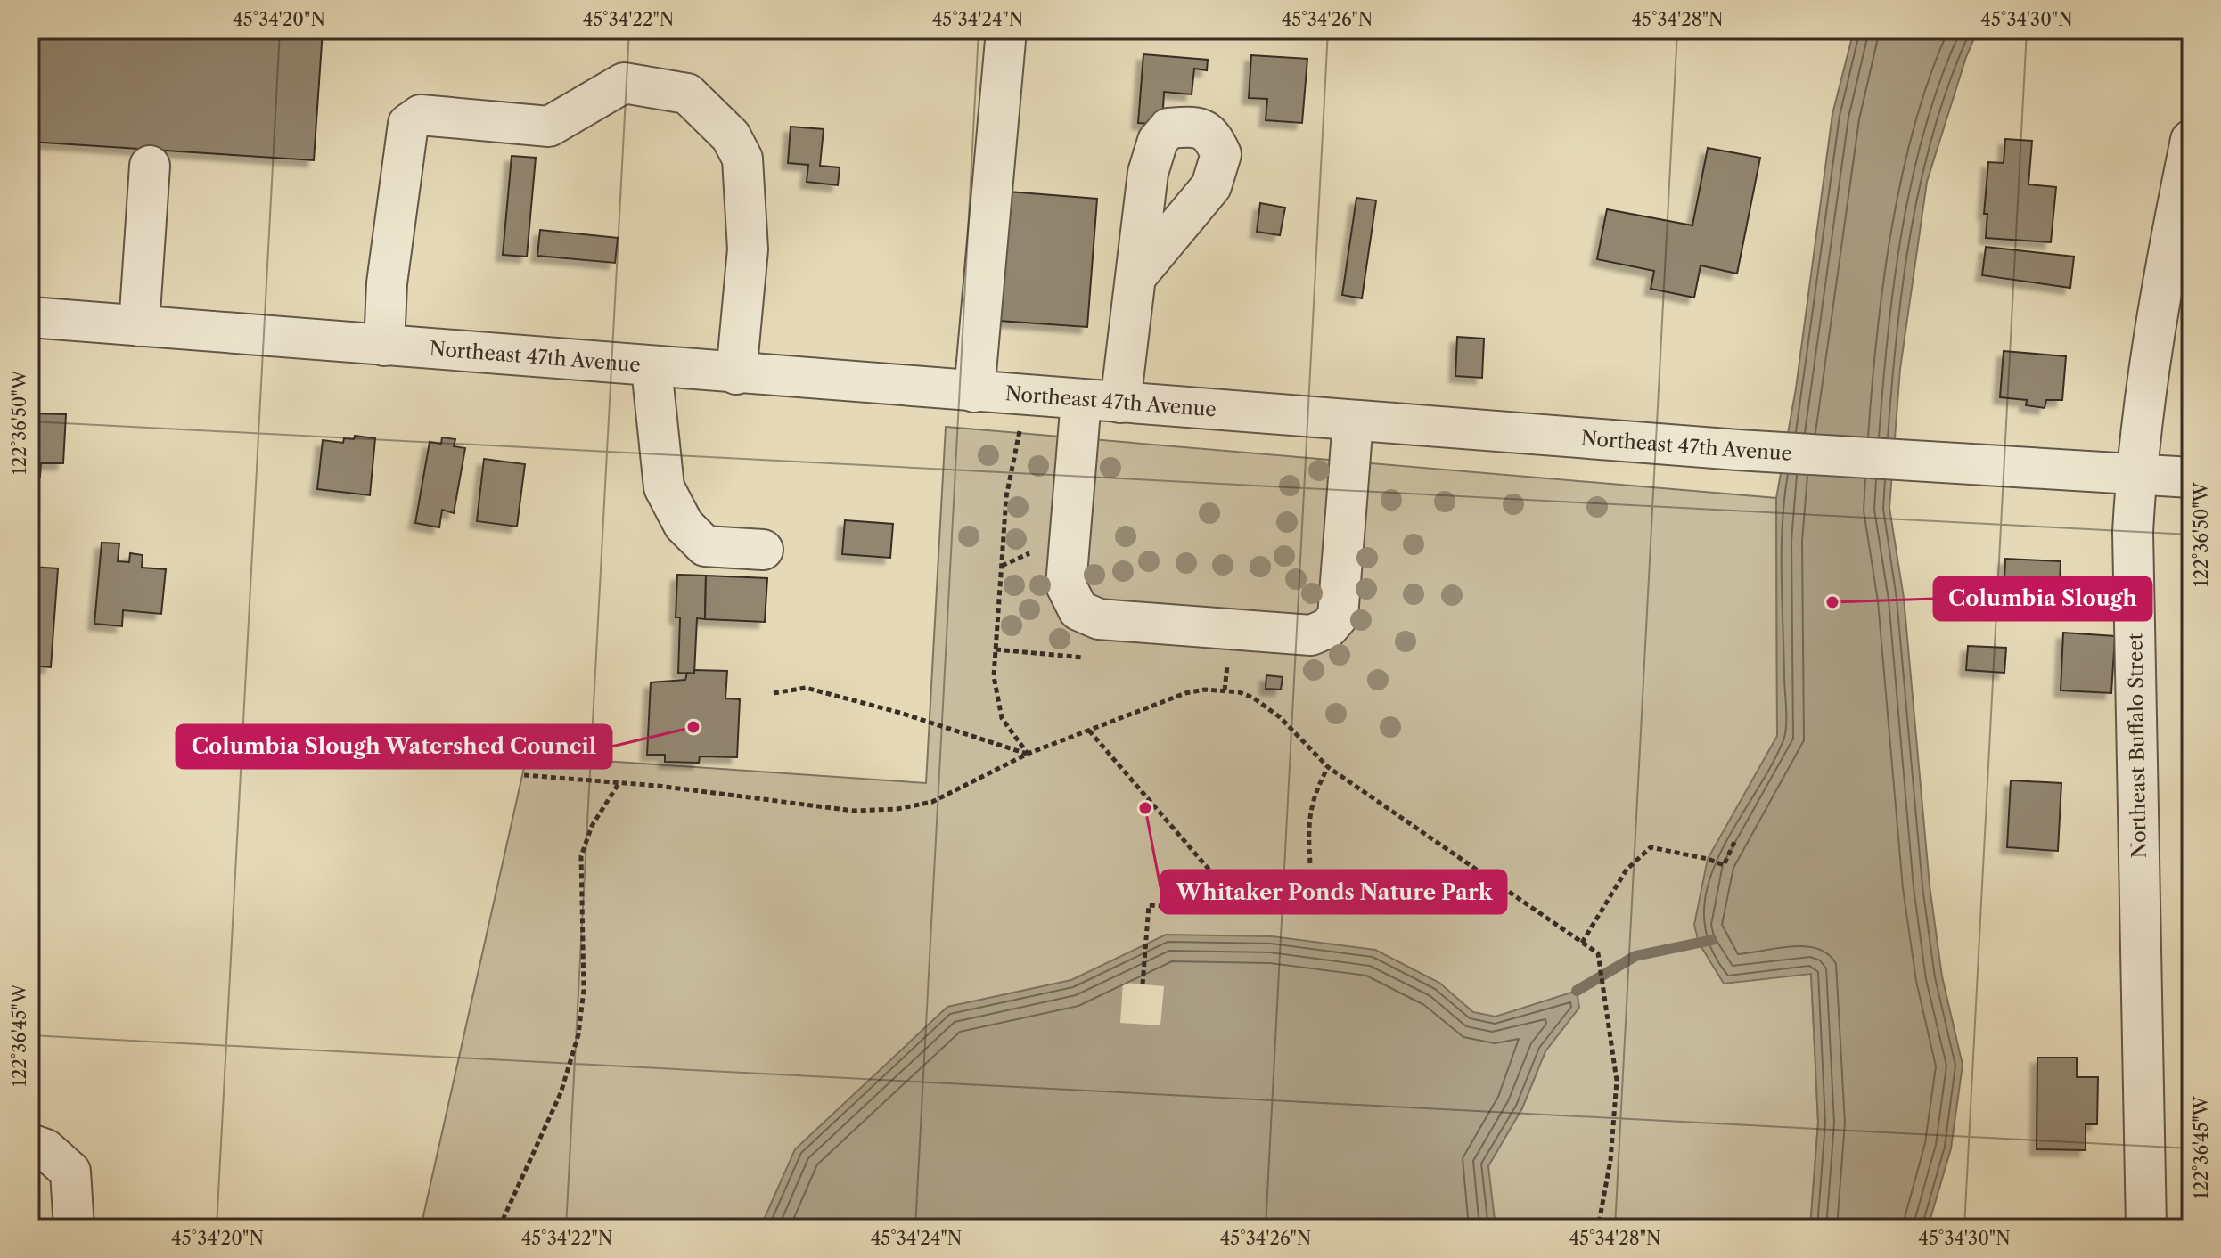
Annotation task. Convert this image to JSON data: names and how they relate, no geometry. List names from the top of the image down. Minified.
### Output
{"streets":{"street":["Northeast 47th Avenue","Northeast Buffalo Street"]},"crossings":[["Northeast 47th Avenue","Northeast Buffalo Street"]],"places":["Columbia Slough","Columbia Slough Watershed Council","Whitaker Ponds Nature Park"],"coordinates":["45°34'20\"N","45°34'22\"N","45°34'24\"N","45°34'26\"N","45°34'28\"N","45°34'30\"N","122°36'50\"W","122°36'45\"W"]}
